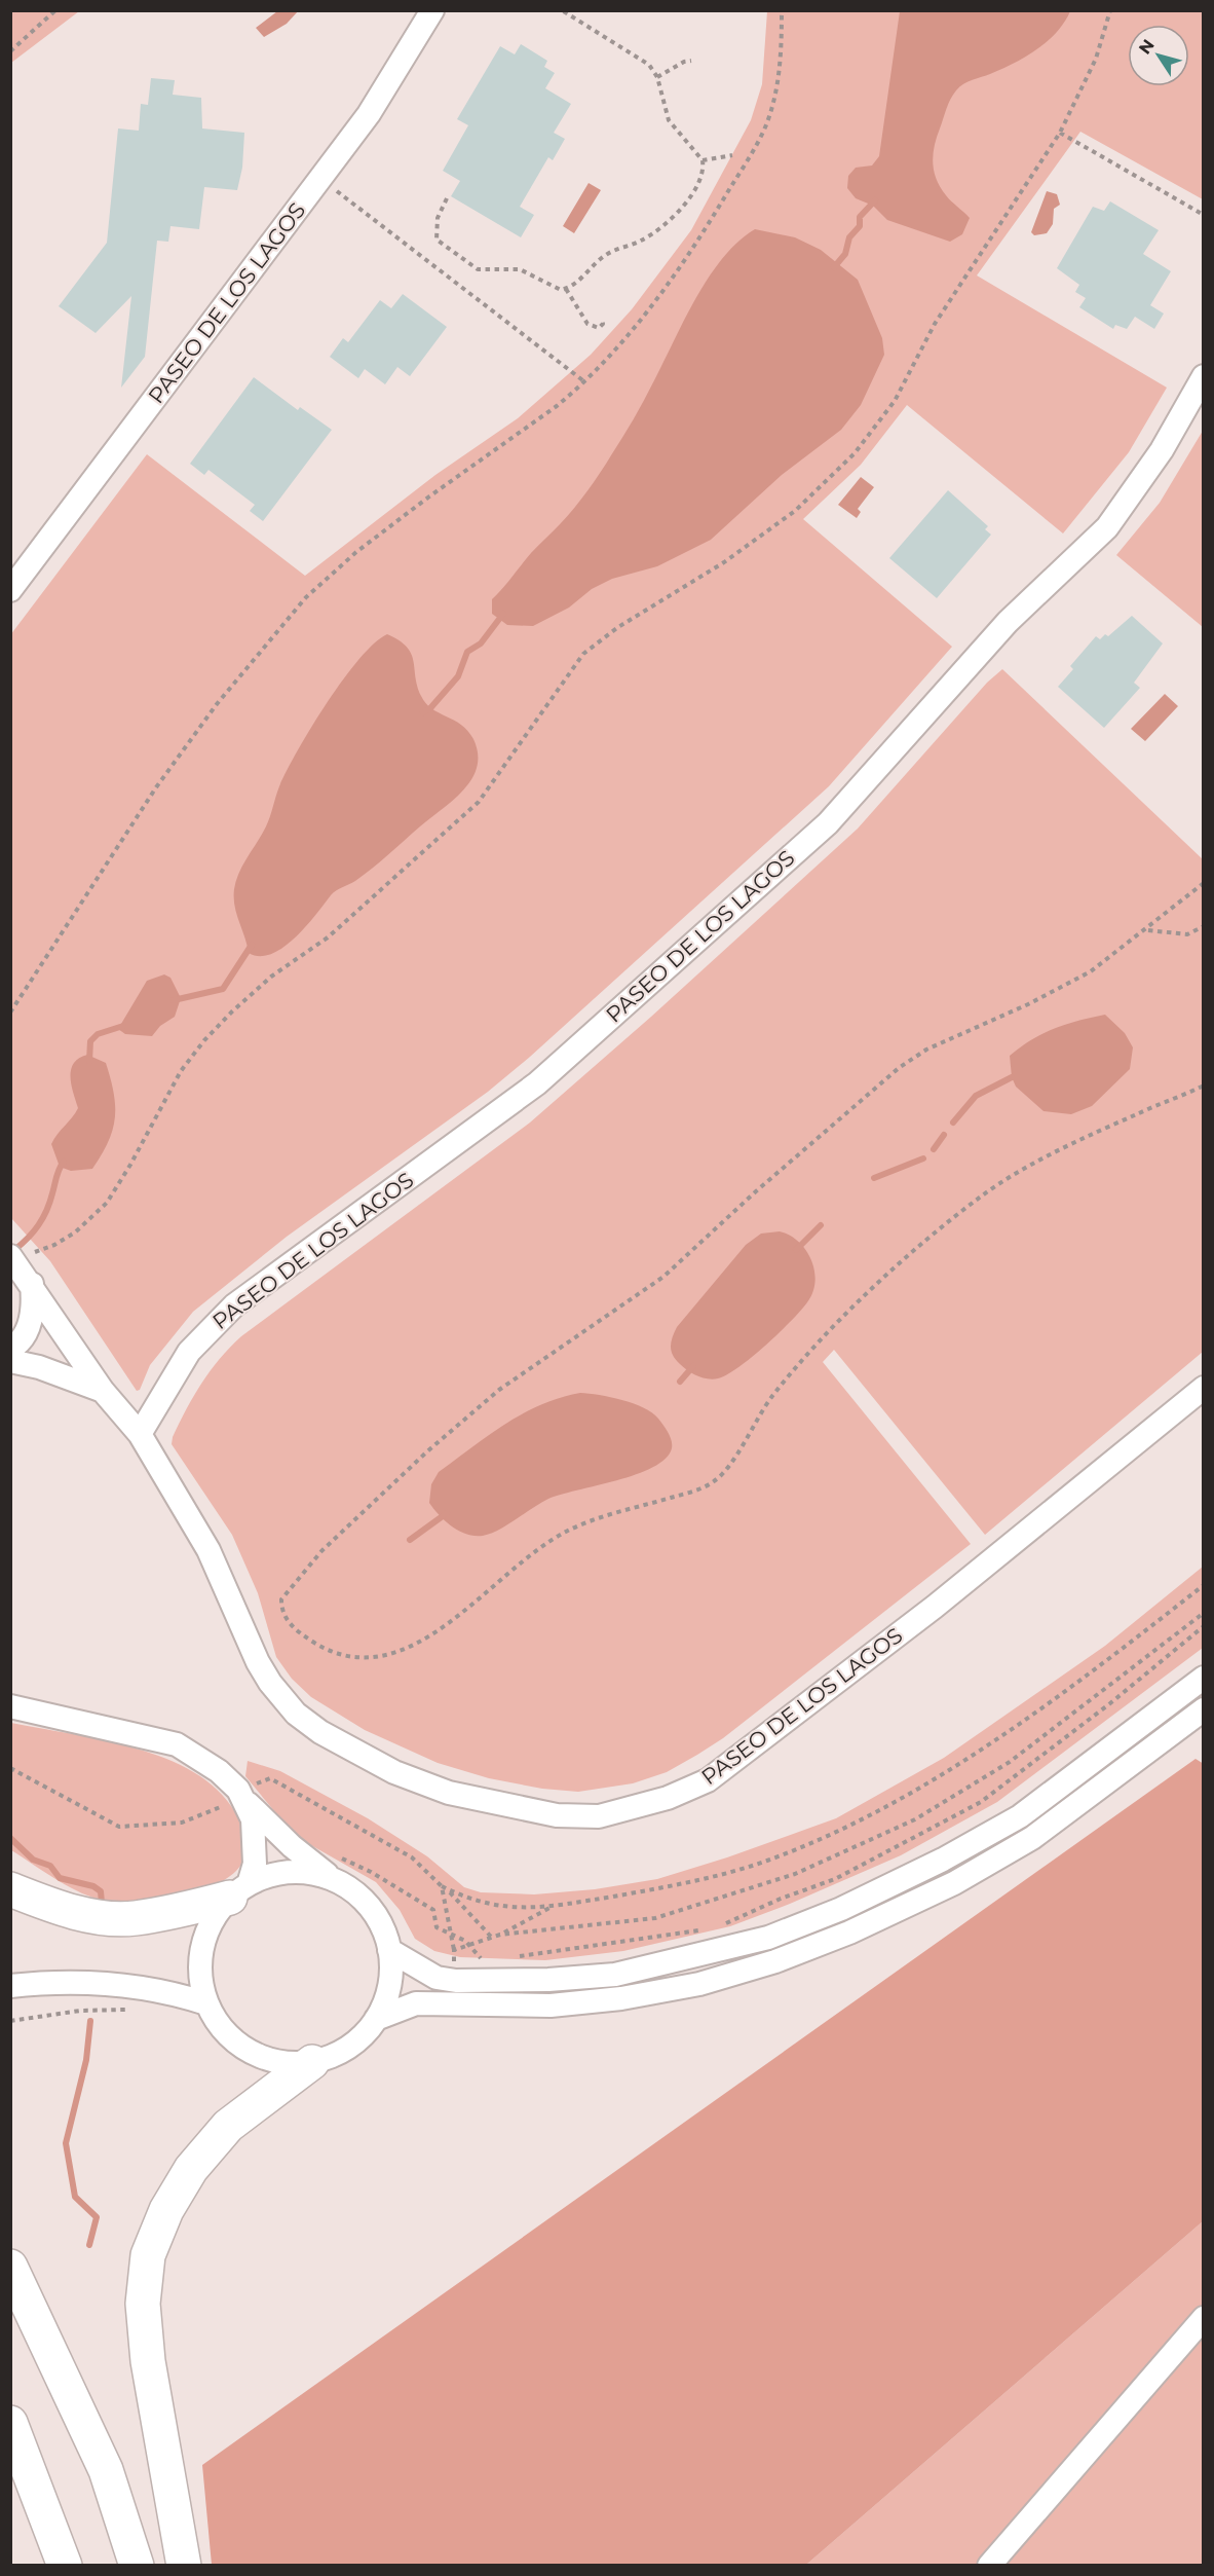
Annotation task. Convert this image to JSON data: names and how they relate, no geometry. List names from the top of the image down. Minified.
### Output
{"streets":{"street":["PASEO DE LOS LAGOS"]},"north":"top left"}
